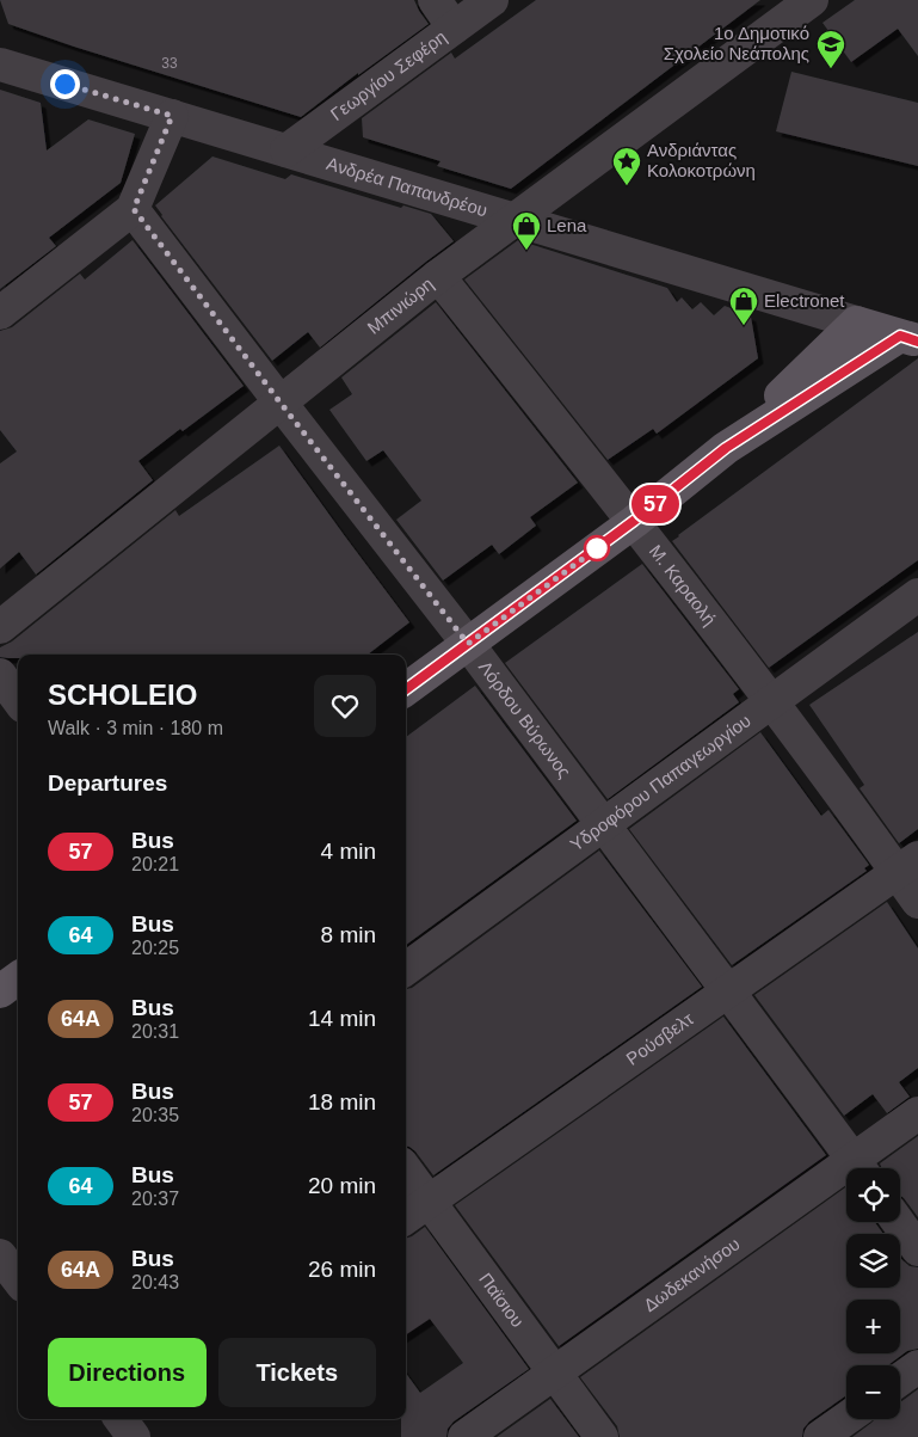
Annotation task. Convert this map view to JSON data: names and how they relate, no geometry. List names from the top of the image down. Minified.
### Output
{"streets":{"main road":["Ανδρέα Παπανδρέου"],"street":["Γεωργίου Σεφέρη","Μπινιώρη","Μ. Καραολή","Λόρδου Βύρωνος","Υδροφόρου Παπαγεωργίου","Ρούσβελτ","Δωδεκανήσου","Παϊσιου"]},"crossings":[["Γεωργίου Σεφέρη","Ανδρέα Παπανδρέου"],["Ανδρέα Παπανδρέου","Μπινιώρη"],["Μπινιώρη","Μ. Καραολή"],["Μπινιώρη","Λόρδου Βύρωνος"],["Μ. Καραολή","Υδροφόρου Παπαγεωργίου"],["Μ. Καραολή","Ρούσβελτ"],["Λόρδου Βύρωνος","Υδροφόρου Παπαγεωργίου"],["Λόρδου Βύρωνος","Ρούσβελτ"],["Λόρδου Βύρωνος","Δωδεκανήσου"],["Ρούσβελτ","Παϊσιου"],["Δωδεκανήσου","Παϊσιου"]],"places":{"school or university":["1ο Δημοτικό Σχολείο Νεάπολης"],"place":["Ανδριάντας Κολοκοτρώνη"],"shop":["Lena","Electronet"]},"lines":["bus line 57"],"house_numbers":["33"],"page":{"on_map":"57","heading":[["SCHOLEIO","Walk · 3 min · 180 m"],"Departures"],"list":[{"mark":"57","name":"Bus","note":"20:21","value":"4 min"},{"mark":"64","name":"Bus","note":"20:25","value":"8 min"},{"mark":"64Α","name":"Bus","note":"20:31","value":"14 min"},{"mark":"57","name":"Bus","note":"20:35","value":"18 min"},{"mark":"64","name":"Bus","note":"20:37","value":"20 min"},{"mark":"64Α","name":"Bus","note":"20:43","value":"26 min"}],"map_buttons":["+","−"],"buttons":["Directions","Tickets"]}}
